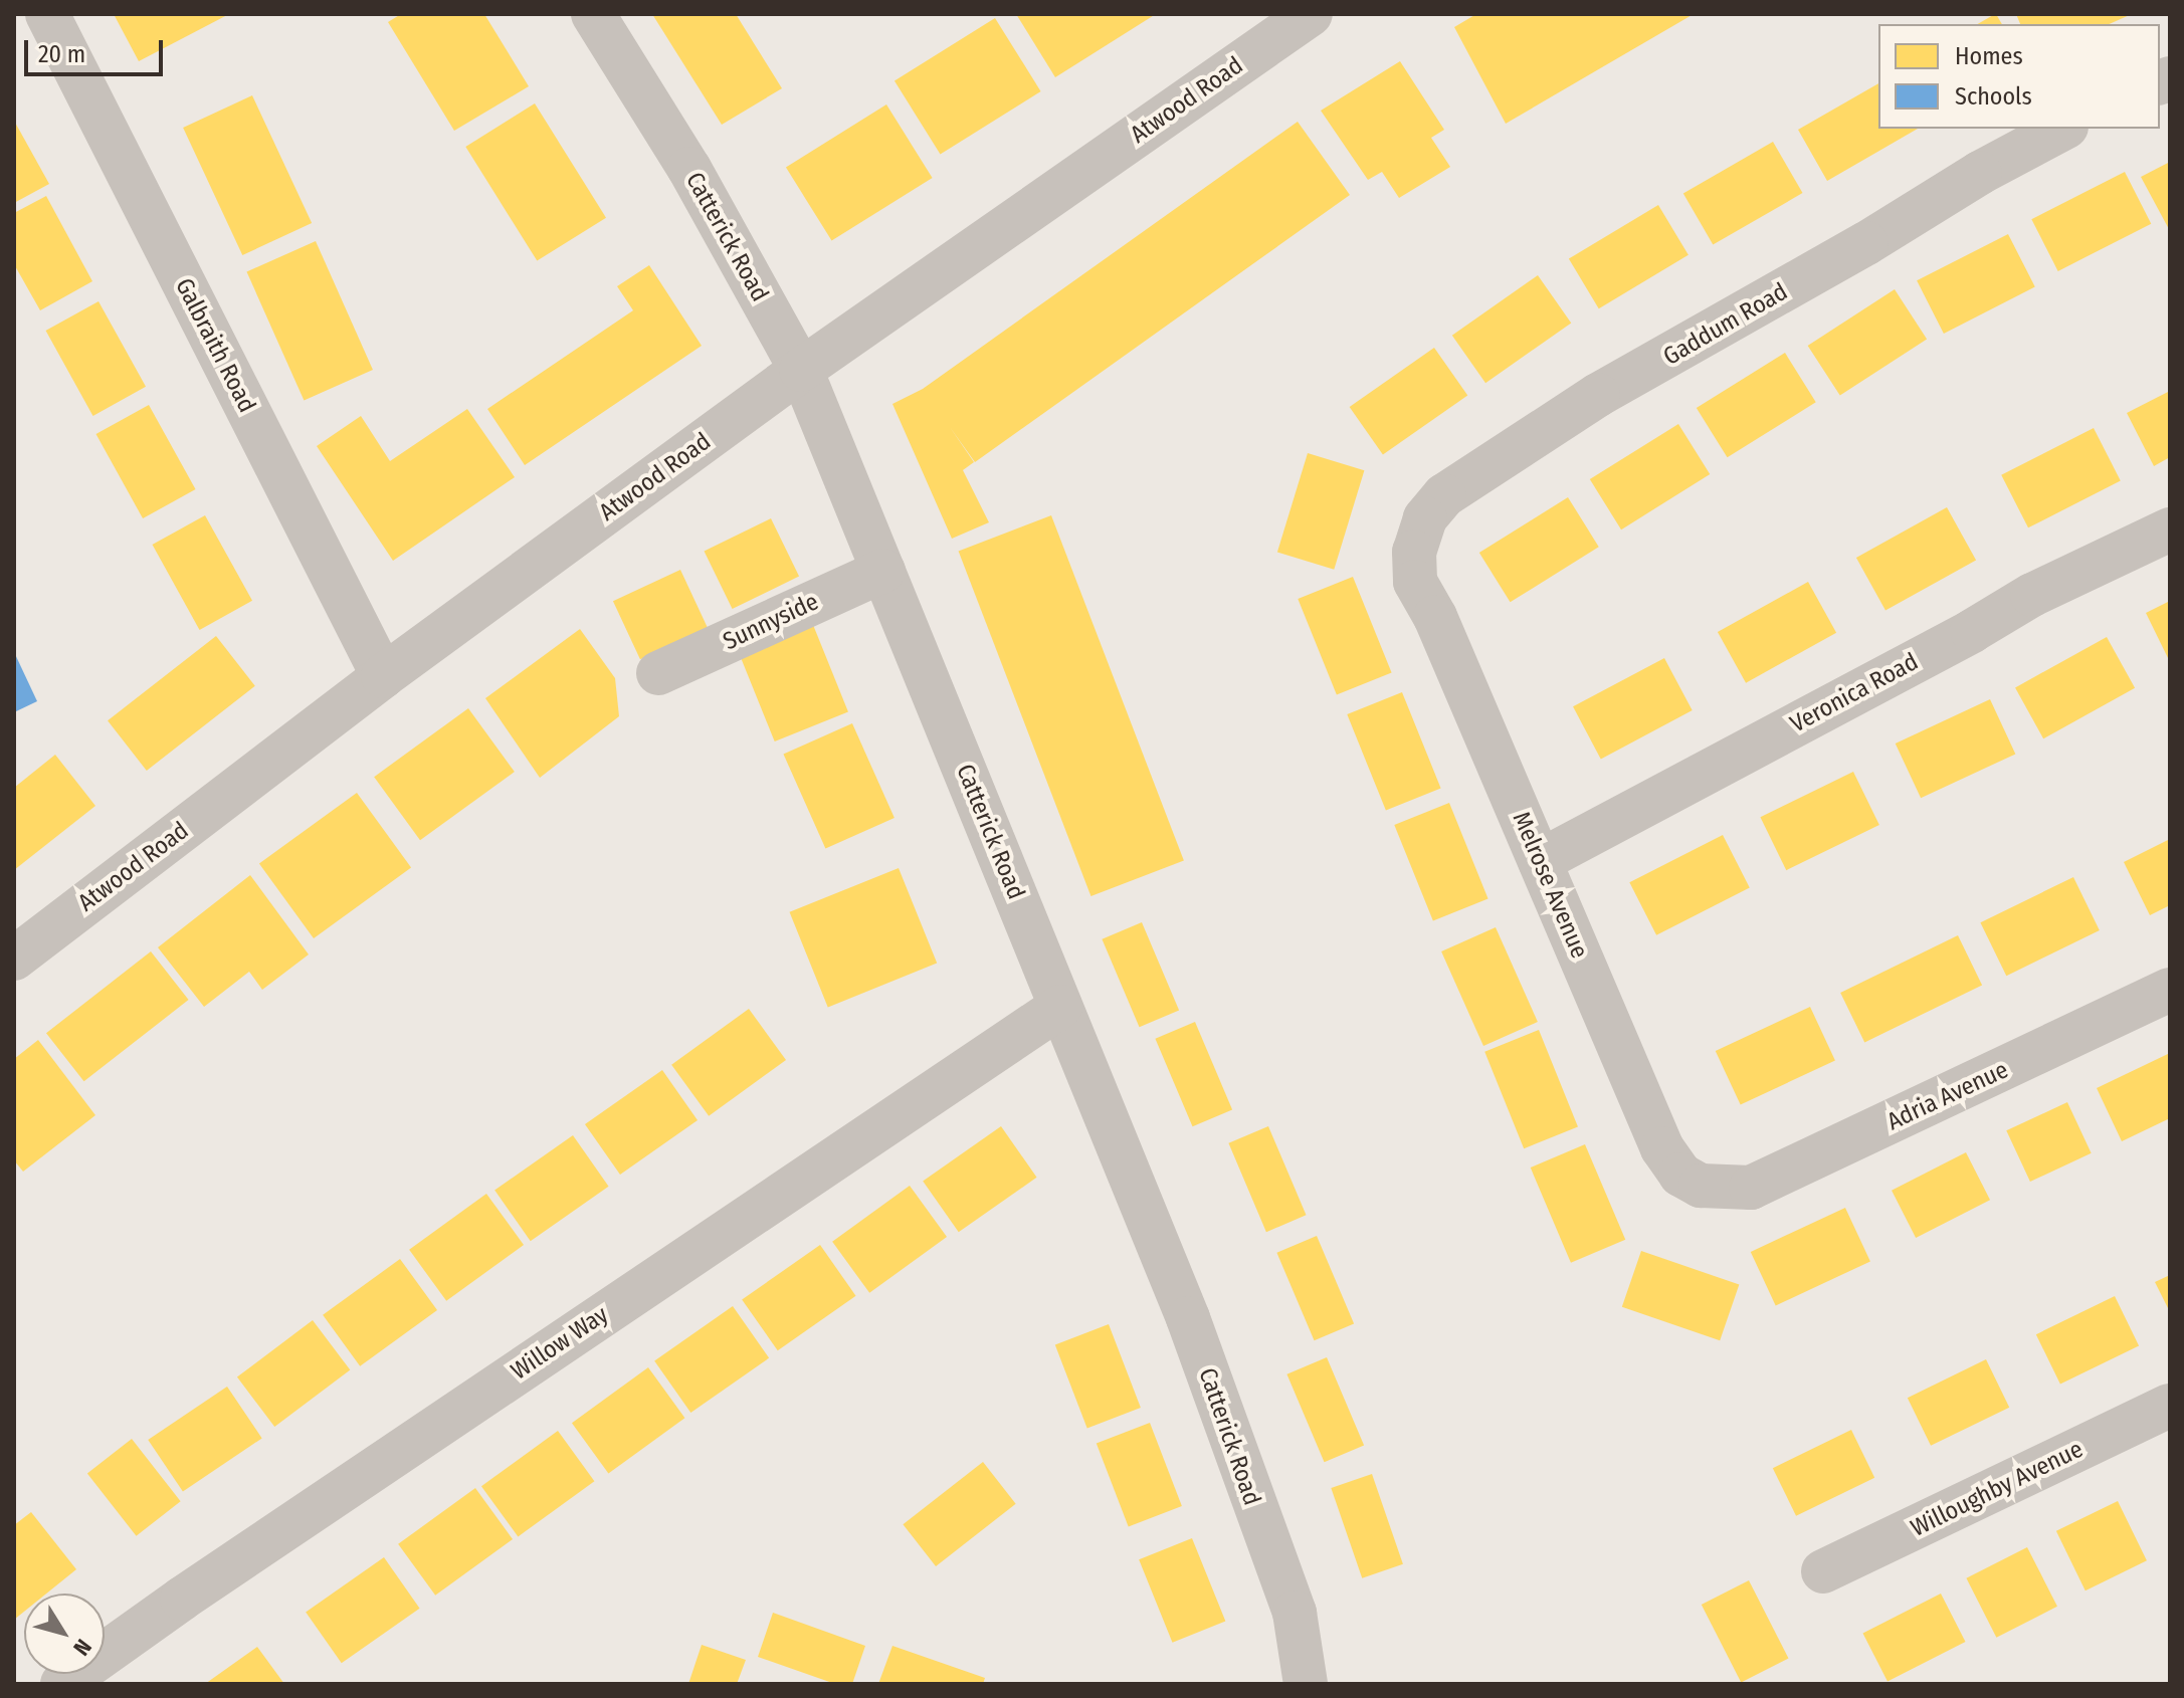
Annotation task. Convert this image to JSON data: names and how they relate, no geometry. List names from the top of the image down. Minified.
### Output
{"streets":{"street":["Atwood Road","Catterick Road","Gaddum Road","Galbraith Road","Sunnyside","Veronica Road","Melrose Avenue","Adria Avenue","Willow Way","Willoughby Avenue"]},"crossings":[["Atwood Road","Catterick Road"],["Atwood Road","Galbraith Road"],["Catterick Road","Sunnyside"],["Catterick Road","Willow Way"],["Gaddum Road","Melrose Avenue"],["Veronica Road","Melrose Avenue"],["Melrose Avenue","Adria Avenue"]],"legend":["Homes","Schools"],"scale_bar":"20 m","north":"bottom right"}
